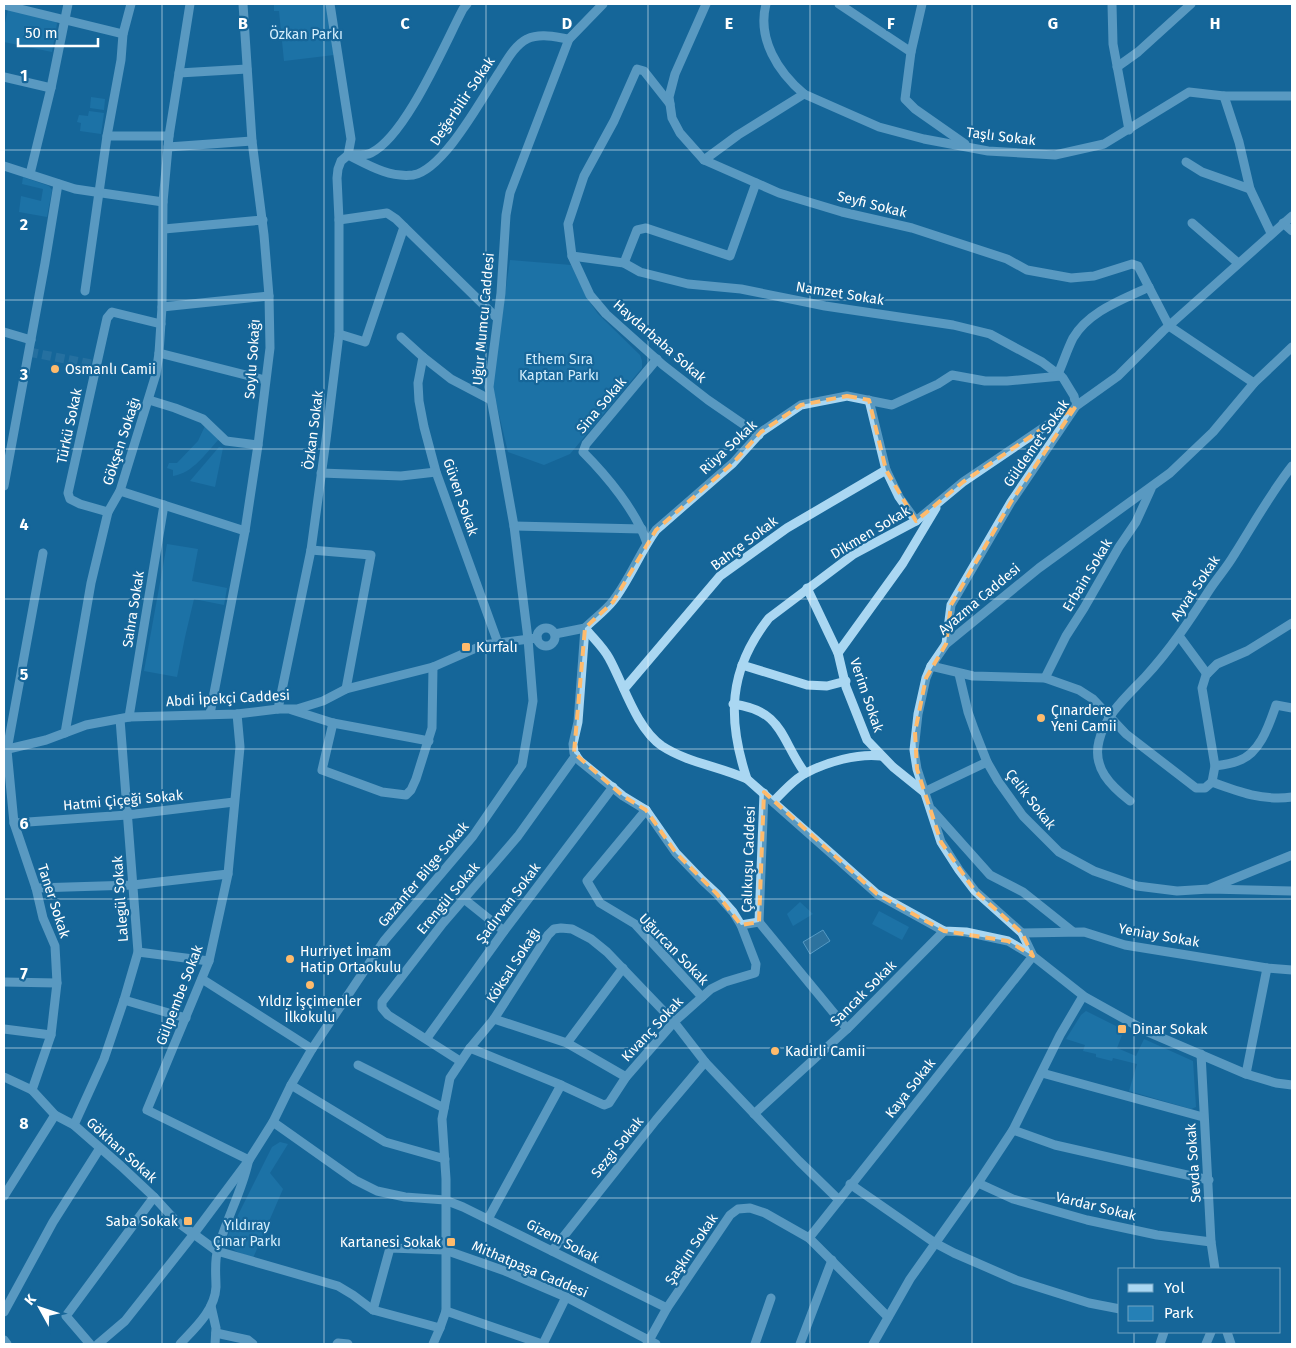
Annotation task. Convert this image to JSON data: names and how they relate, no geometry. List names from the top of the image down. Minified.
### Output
{"streets":{"street":["Değerbilir Sokak","Taşlı Sokak","Seyfi Sokak","Namzet Sokak","Uğur Mumcu Caddesi","Haydarbaba Sokak","Soylu Sokağı","Sina Sokak","Türkü Sokak","Özkan Sokak","Gökşen Sokağı","Güldemet Sokak","Rüya Sokak","Güven Sokak","Dikmen Sokak","Bahçe Sokak","Erbain Sokak","Ayvat Sokak","Ayazma Caddesi","Sahra Sokak","Verim Sokak","Abdi İpekçi Caddesi","Çelik Sokak","Hatmi Çiçeği Sokak","Çalıkuşu Caddesi","Gazanfer Bilge Sokak","Erengül Sokak","Lalegül Sokak","Taner Sokak","Şadırvan Sokak","Yeniay Sokak","Uğurcan Sokak","Köksal Sokağı","Sancak Sokak","Gülpembe Sokak","Kıvanç Sokak","Kaya Sokak","Sezgi Sokak","Gökhan Sokak","Sevda Sokak","Vardar Sokak","Gizem Sokak","Şaşkın Sokak","Mithatpaşa Caddesi"]},"crossings":[["Değerbilir Sokak","Uğur Mumcu Caddesi"],["Değerbilir Sokak","Özkan Sokak"],["Seyfi Sokak","Haydarbaba Sokak"],["Seyfi Sokak","Güldemet Sokak"],["Namzet Sokak","Haydarbaba Sokak"],["Namzet Sokak","Güldemet Sokak"],["Namzet Sokak","Rüya Sokak"],["Namzet Sokak","Dikmen Sokak"],["Uğur Mumcu Caddesi","Abdi İpekçi Caddesi"],["Uğur Mumcu Caddesi","Gazanfer Bilge Sokak"],["Haydarbaba Sokak","Sina Sokak"],["Haydarbaba Sokak","Rüya Sokak"],["Soylu Sokağı","Abdi İpekçi Caddesi"],["Sina Sokak","Rüya Sokak"],["Türkü Sokak","Gökşen Sokağı"],["Özkan Sokak","Abdi İpekçi Caddesi"],["Gökşen Sokağı","Abdi İpekçi Caddesi"],["Güldemet Sokak","Dikmen Sokak"],["Güldemet Sokak","Ayazma Caddesi"],["Rüya Sokak","Abdi İpekçi Caddesi"],["Güven Sokak","Abdi İpekçi Caddesi"],["Dikmen Sokak","Verim Sokak"],["Erbain Sokak","Ayazma Caddesi"],["Ayazma Caddesi","Verim Sokak"],["Ayazma Caddesi","Çalıkuşu Caddesi"],["Ayazma Caddesi","Yeniay Sokak"],["Ayazma Caddesi","Kaya Sokak"],["Ayazma Caddesi","Sevda Sokak"],["Sahra Sokak","Abdi İpekçi Caddesi"],["Sahra Sokak","Lalegül Sokak"],["Abdi İpekçi Caddesi","Gazanfer Bilge Sokak"],["Abdi İpekçi Caddesi","Lalegül Sokak"],["Abdi İpekçi Caddesi","Taner Sokak"],["Abdi İpekçi Caddesi","Gülpembe Sokak"],["Hatmi Çiçeği Sokak","Lalegül Sokak"],["Hatmi Çiçeği Sokak","Taner Sokak"],["Hatmi Çiçeği Sokak","Gülpembe Sokak"],["Çalıkuşu Caddesi","Erengül Sokak"],["Çalıkuşu Caddesi","Şadırvan Sokak"],["Çalıkuşu Caddesi","Uğurcan Sokak"],["Çalıkuşu Caddesi","Sancak Sokak"],["Çalıkuşu Caddesi","Kıvanç Sokak"],["Çalıkuşu Caddesi","Kaya Sokak"],["Gazanfer Bilge Sokak","Gülpembe Sokak"],["Gazanfer Bilge Sokak","Gizem Sokak"],["Erengül Sokak","Şadırvan Sokak"],["Erengül Sokak","Köksal Sokağı"],["Lalegül Sokak","Gökhan Sokak"],["Taner Sokak","Gökhan Sokak"],["Uğurcan Sokak","Kıvanç Sokak"],["Köksal Sokağı","Sancak Sokak"],["Köksal Sokağı","Kıvanç Sokak"],["Köksal Sokağı","Kaya Sokak"],["Köksal Sokağı","Sezgi Sokak"],["Köksal Sokağı","Gizem Sokak"],["Köksal Sokağı","Mithatpaşa Caddesi"],["Kaya Sokak","Şaşkın Sokak"],["Sezgi Sokak","Gizem Sokak"],["Gökhan Sokak","Mithatpaşa Caddesi"],["Sevda Sokak","Vardar Sokak"],["Gizem Sokak","Şaşkın Sokak"],["Şaşkın Sokak","Mithatpaşa Caddesi"]],"parks":["Özkan Parkı","Ethem Sıra Kaptan Parkı","Yıldıray Çınar Parkı"],"places":{"other":["Osmanlı Camii","Çınardere Yeni Camii","Hurriyet İmam Hatip Ortaokulu","Yıldız İşçimenler İlkokulu","Kadirli Camii"],"transit":["Kurfalı","Dinar Sokak","Saba Sokak","Kartanesi̇ Sokak"]},"legend":["Yol","Park"],"scale_bar":"50 m","north":"top left","grid":{"columns":["B","C","D","E","F","G","H"],"rows":["1","2","3","4","5","6","7","8"]}}
